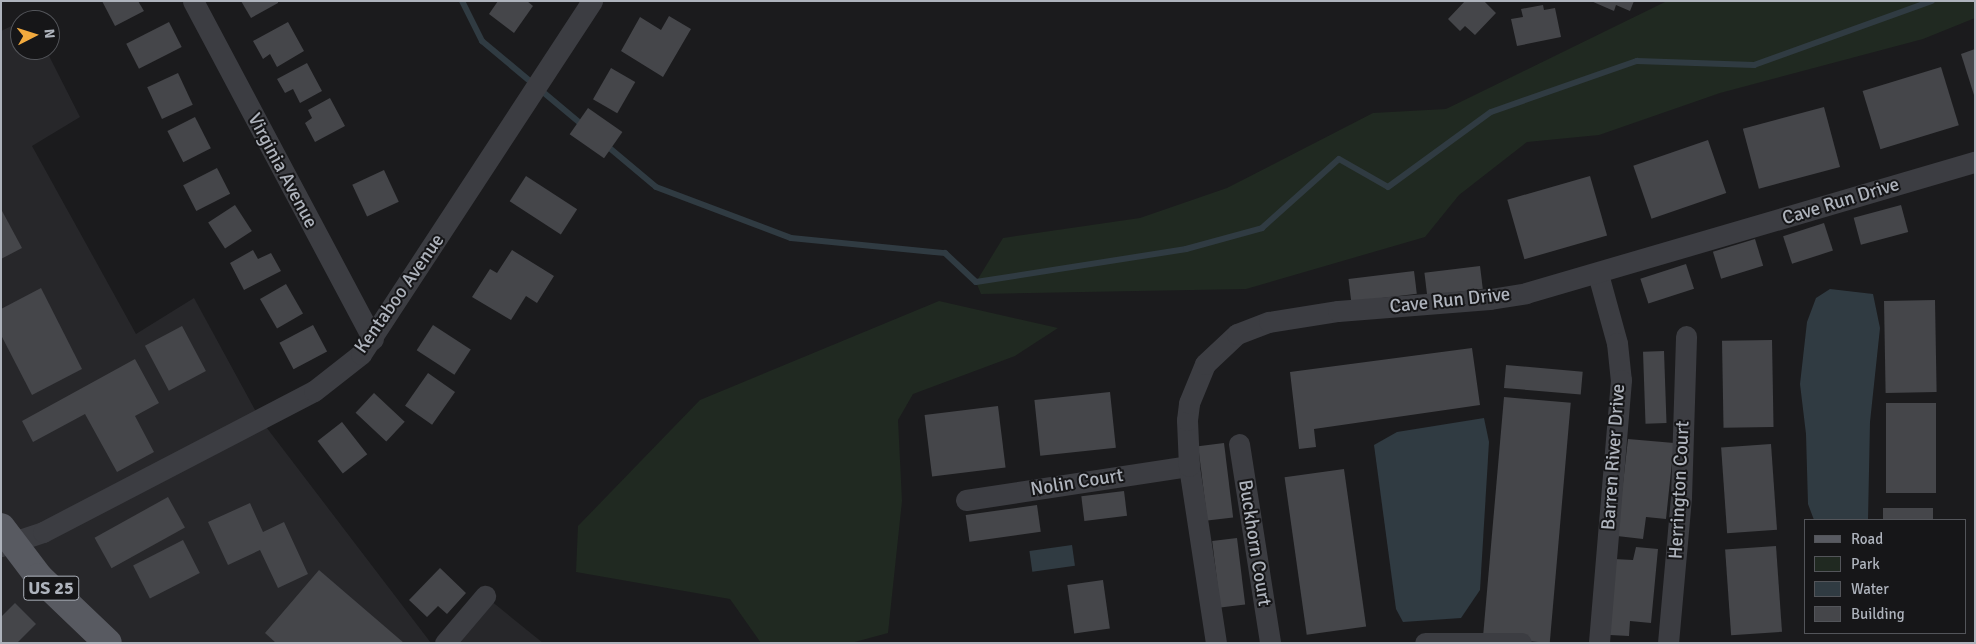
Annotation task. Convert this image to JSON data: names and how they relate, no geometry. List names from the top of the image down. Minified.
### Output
{"streets":{"main road":["US 25"],"street":["Virginia Avenue","Cave Run Drive","Kentaboo Avenue","Barren River Drive","Nolin Court","Herrington Court","Buckhorn Court"]},"crossings":[["Virginia Avenue","Kentaboo Avenue"],["Cave Run Drive","Barren River Drive"],["Cave Run Drive","Nolin Court"],["Kentaboo Avenue","US 25"]],"legend":["Road","Park","Water","Building"],"north":"right"}
